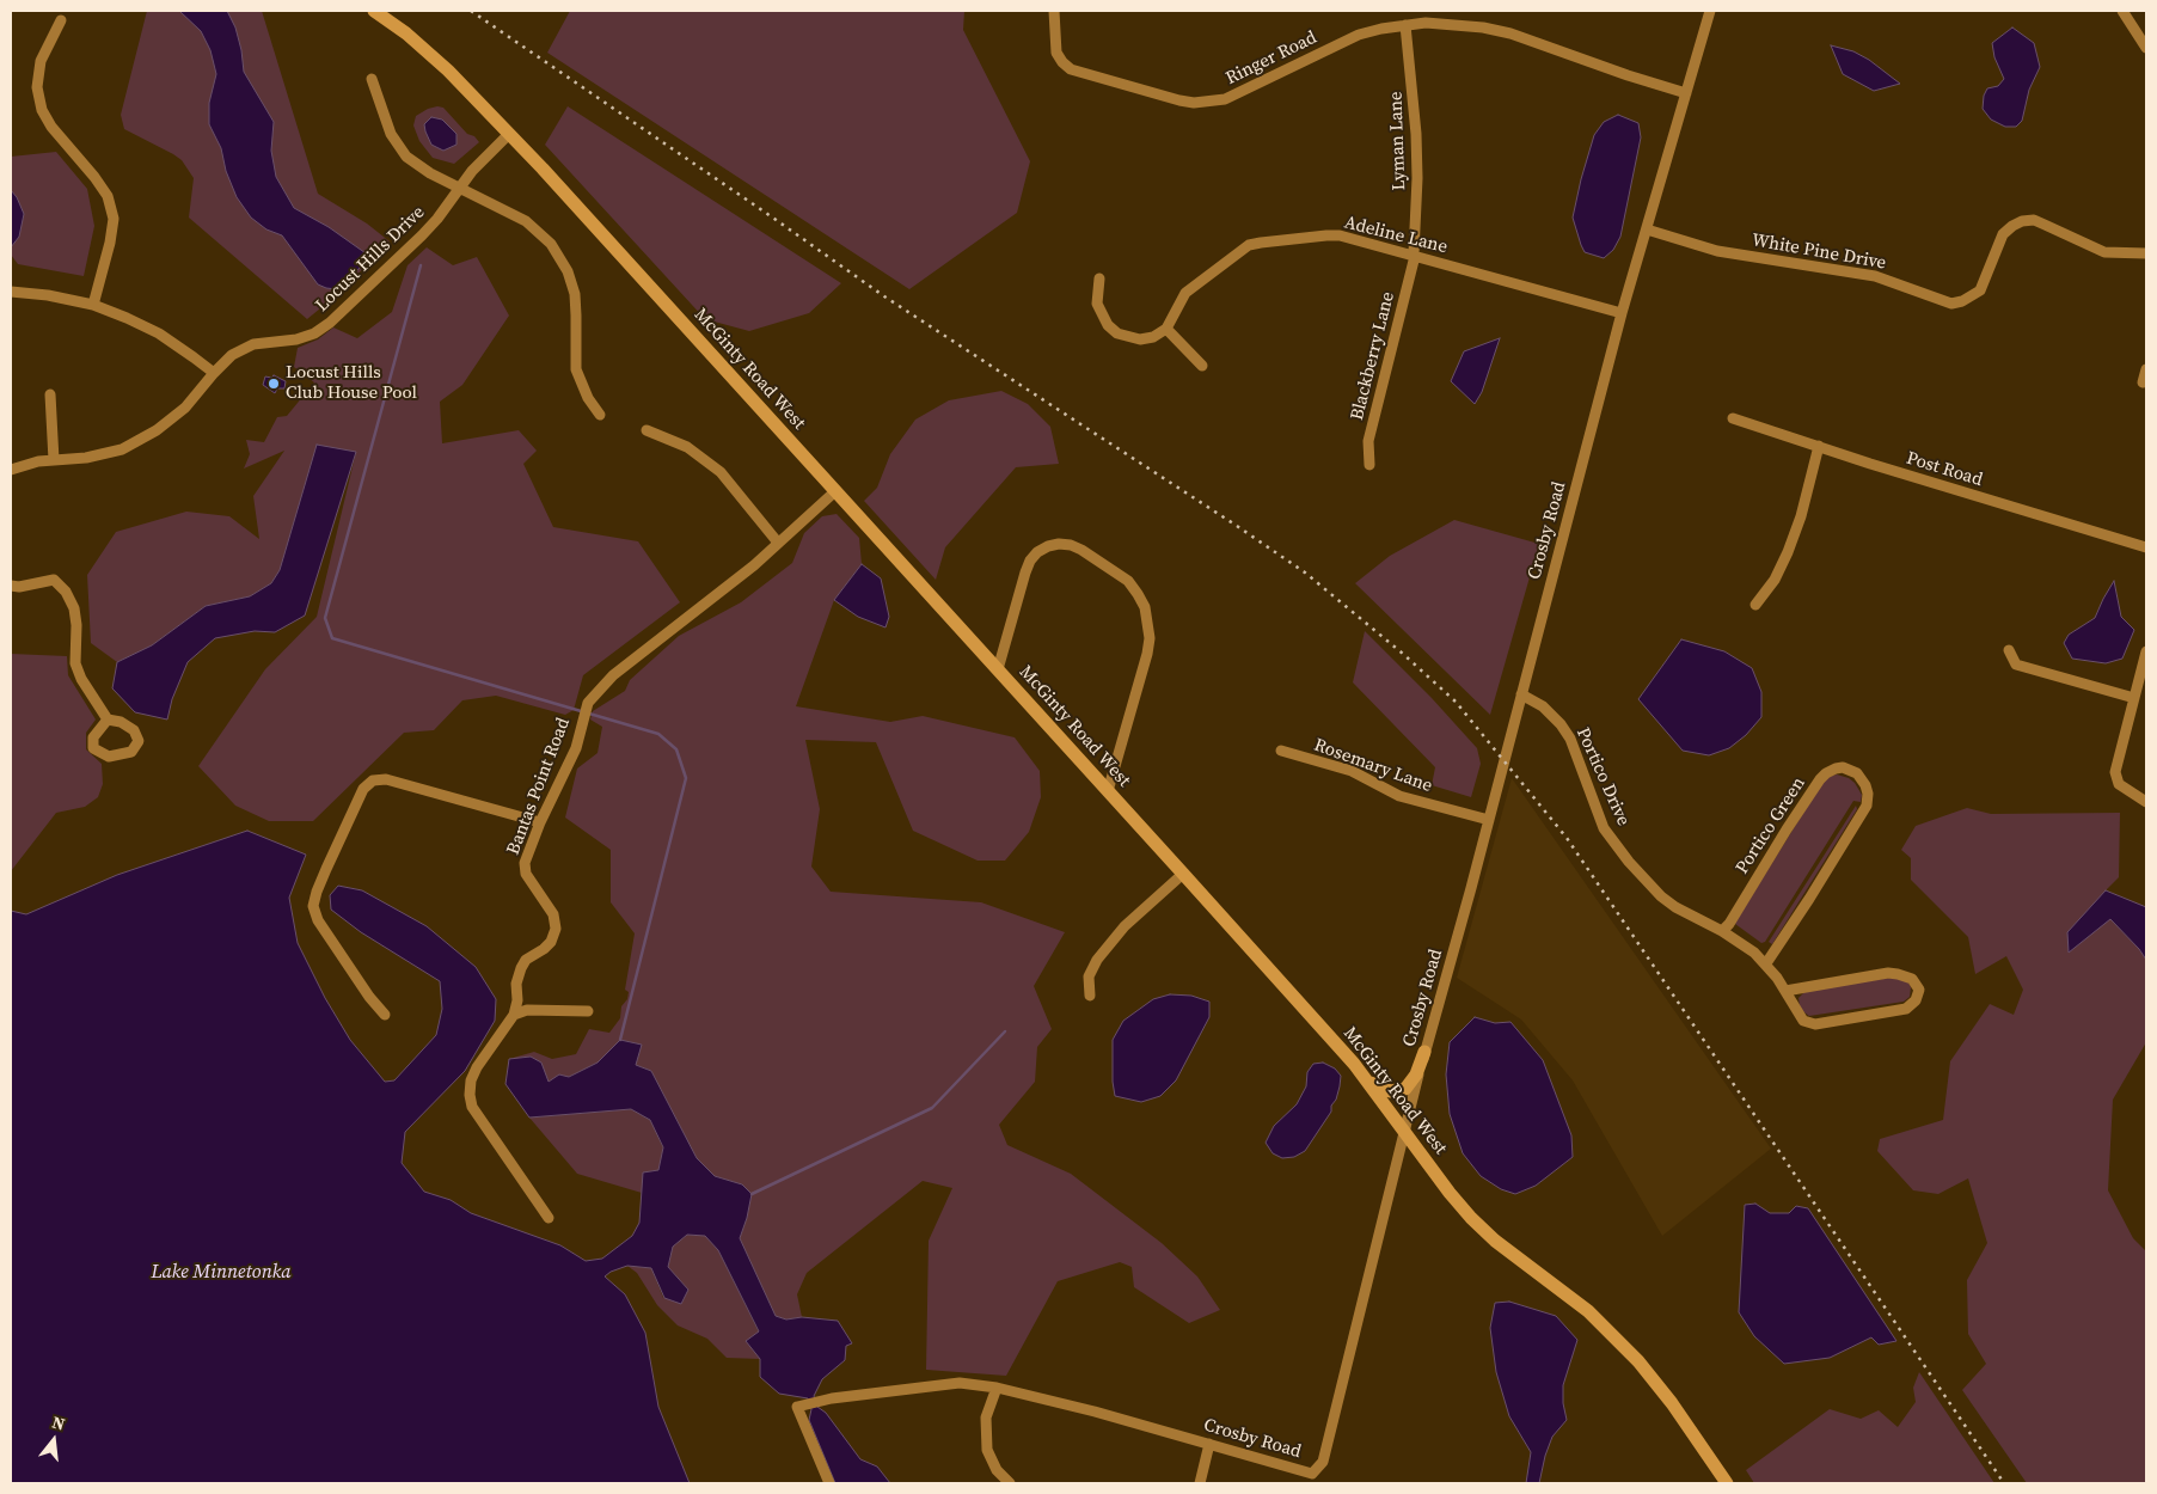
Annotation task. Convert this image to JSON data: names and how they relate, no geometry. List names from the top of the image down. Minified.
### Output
{"streets":{"main road":["McGinty Road West"],"street":["Ringer Road","Lyman Lane","Adeline Lane","White Pine Drive","Locust Hills Drive","Blackberry Lane","Post Road","Crosby Road","Rosemary Lane","Portico Drive","Bantas Point Road","Portico Green"]},"crossings":[["Ringer Road","Lyman Lane"],["Ringer Road","Crosby Road"],["Lyman Lane","Adeline Lane"],["Lyman Lane","Blackberry Lane"],["Adeline Lane","Blackberry Lane"],["Adeline Lane","Crosby Road"],["White Pine Drive","Crosby Road"],["Locust Hills Drive","McGinty Road West"],["McGinty Road West","Crosby Road"],["McGinty Road West","Bantas Point Road"],["Crosby Road","Rosemary Lane"],["Crosby Road","Portico Drive"],["Portico Drive","Portico Green"]],"water":["Lake Minnetonka"],"places":["Locust Hills Club House Pool"],"north":"top"}
